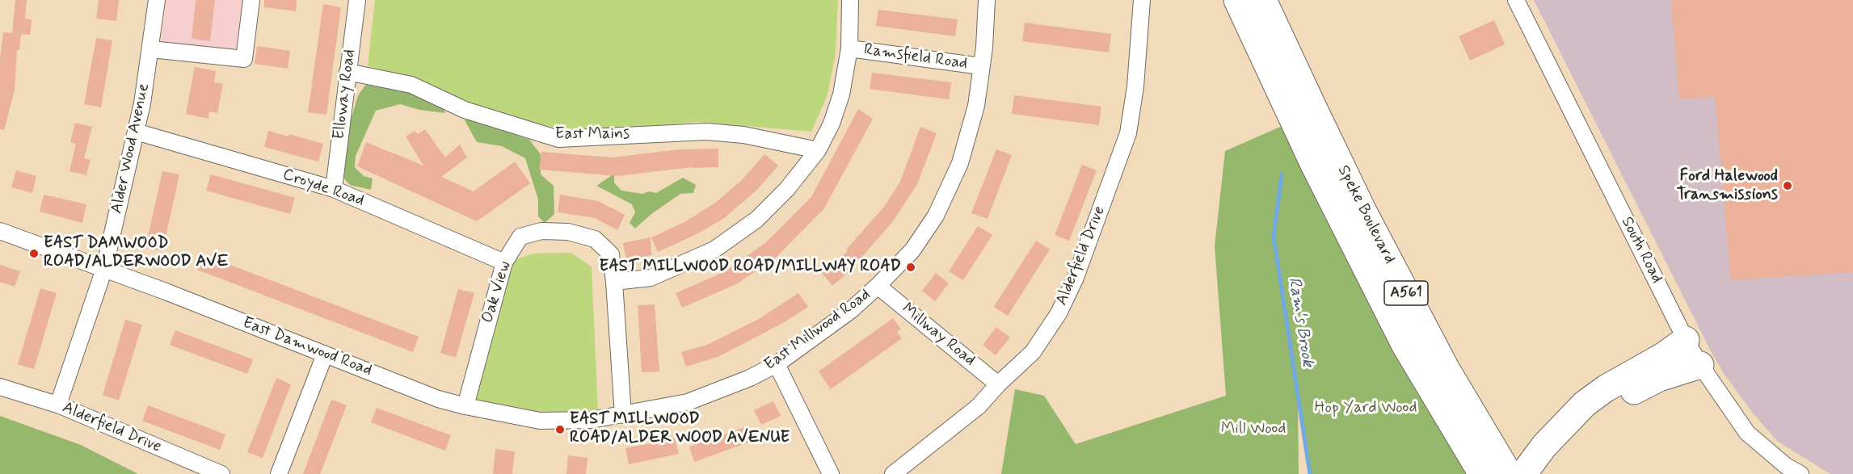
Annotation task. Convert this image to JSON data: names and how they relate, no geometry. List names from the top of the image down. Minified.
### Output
{"streets":{"highway":["Speke Boulevard","A561"],"street":["Ramsfield Road","Elloway Road","East Mains","Alder Wood Avenue","Croyde Road","South Road","Alderfield Drive","Oak View","East Millwood Road","Millway Road","East Damwood Road"]},"crossings":[["Ramsfield Road","East Millwood Road"],["Elloway Road","East Mains"],["Elloway Road","Croyde Road"],["Alder Wood Avenue","Croyde Road"],["Alder Wood Avenue","Alderfield Drive"],["Alder Wood Avenue","East Damwood Road"],["Croyde Road","Oak View"],["Alderfield Drive","Millway Road"],["Oak View","East Millwood Road"],["Oak View","East Damwood Road"],["East Millwood Road","Millway Road"],["East Millwood Road","East Damwood Road"]],"water":["Ram's Brook"],"parks":["Hop Yard Wood","Mill Wood"],"places":["Ford Halewood Transmissions","EAST DAMWOOD ROAD/ALDERWOOD AVE","EAST MILLWOOD ROAD/MILLWAY ROAD","EAST MILLWOOD ROAD/ALDER WOOD AVENUE"]}
